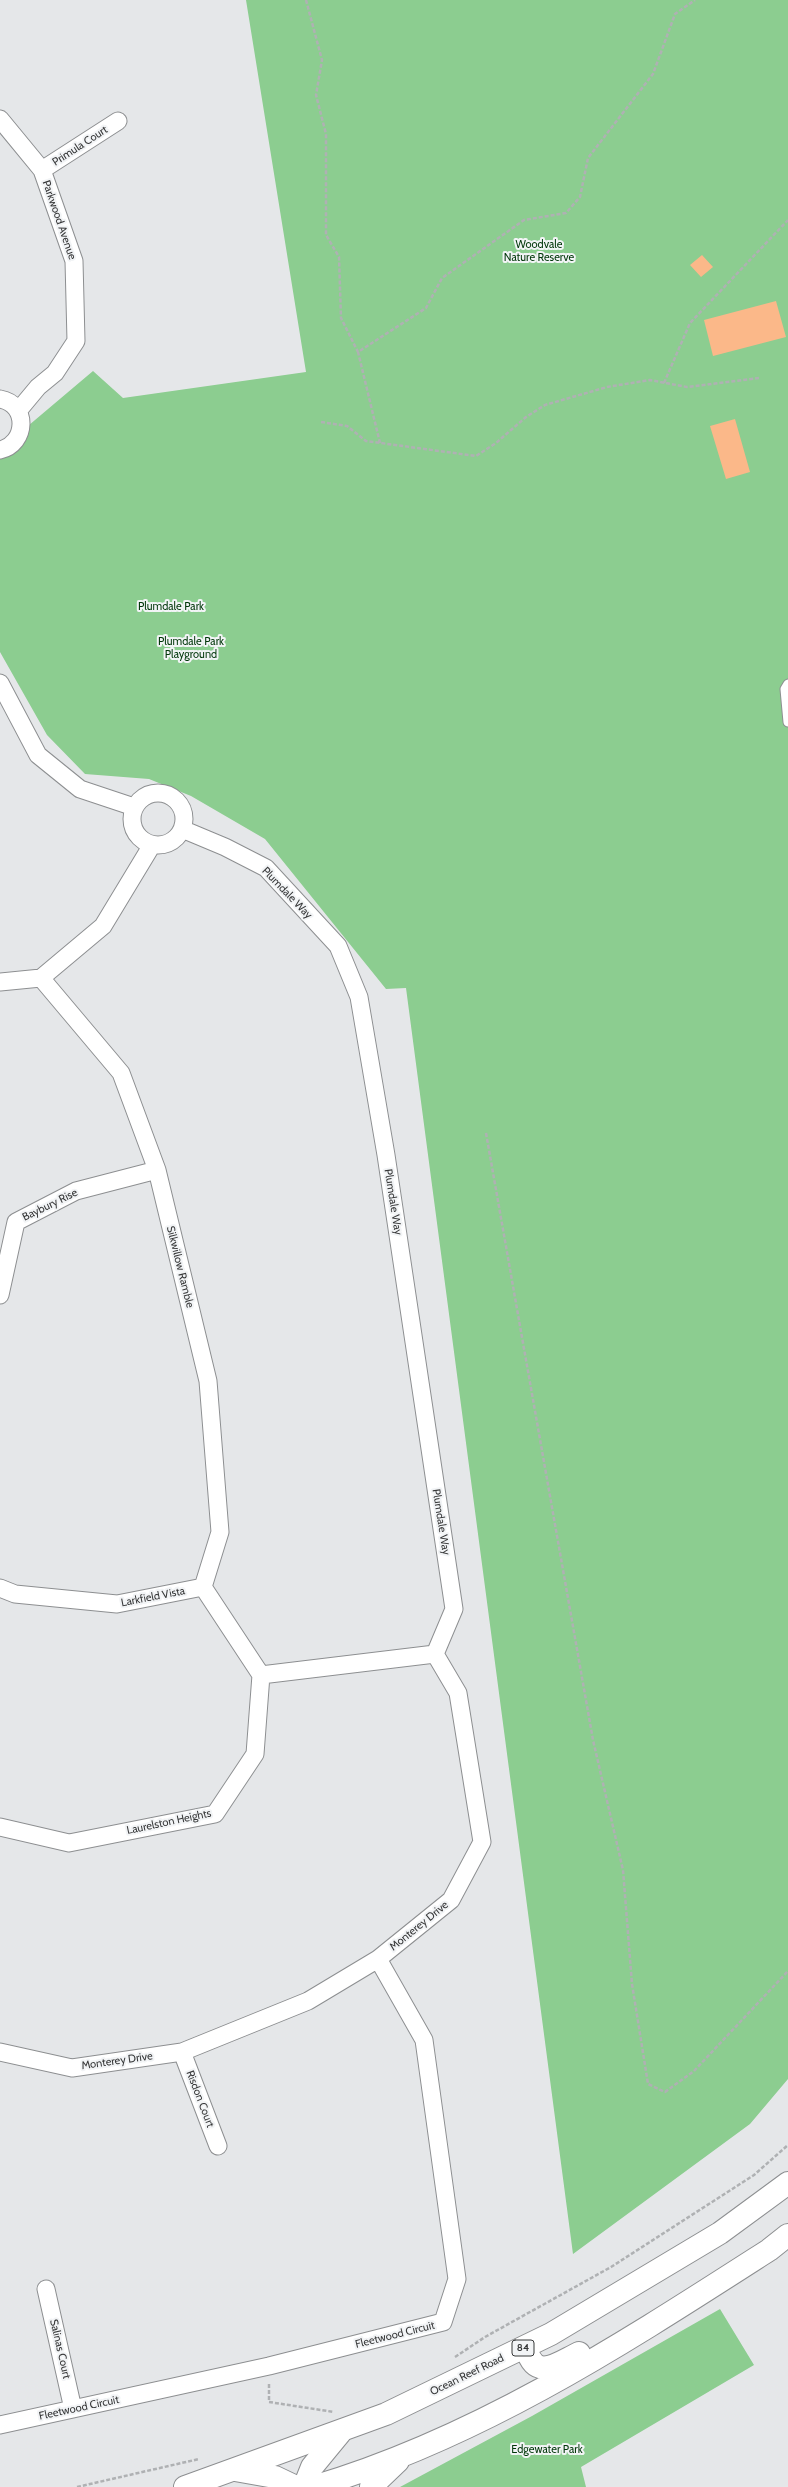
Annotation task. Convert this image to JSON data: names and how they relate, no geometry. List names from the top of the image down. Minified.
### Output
{"streets":{"main road":["84","Ocean Reef Road"],"street":["Primula Court","Parkwood Avenue","Plumdale Way","Baybury Rise","Silkwillow Ramble","Larkfield Vista","Laurelston Heights","Monterey Drive","Risdon Court","Fleetwood Circuit","Salinas Court"]},"crossings":[["Primula Court","Parkwood Avenue"],["Plumdale Way","Monterey Drive"],["Baybury Rise","Silkwillow Ramble"],["Silkwillow Ramble","Larkfield Vista"],["Monterey Drive","Risdon Court"],["Monterey Drive","Fleetwood Circuit"],["Fleetwood Circuit","Salinas Court"]],"parks":["Woodvale Nature Reserve","Plumdale Park","Plumdale Park Playground","Edgewater Park"]}
